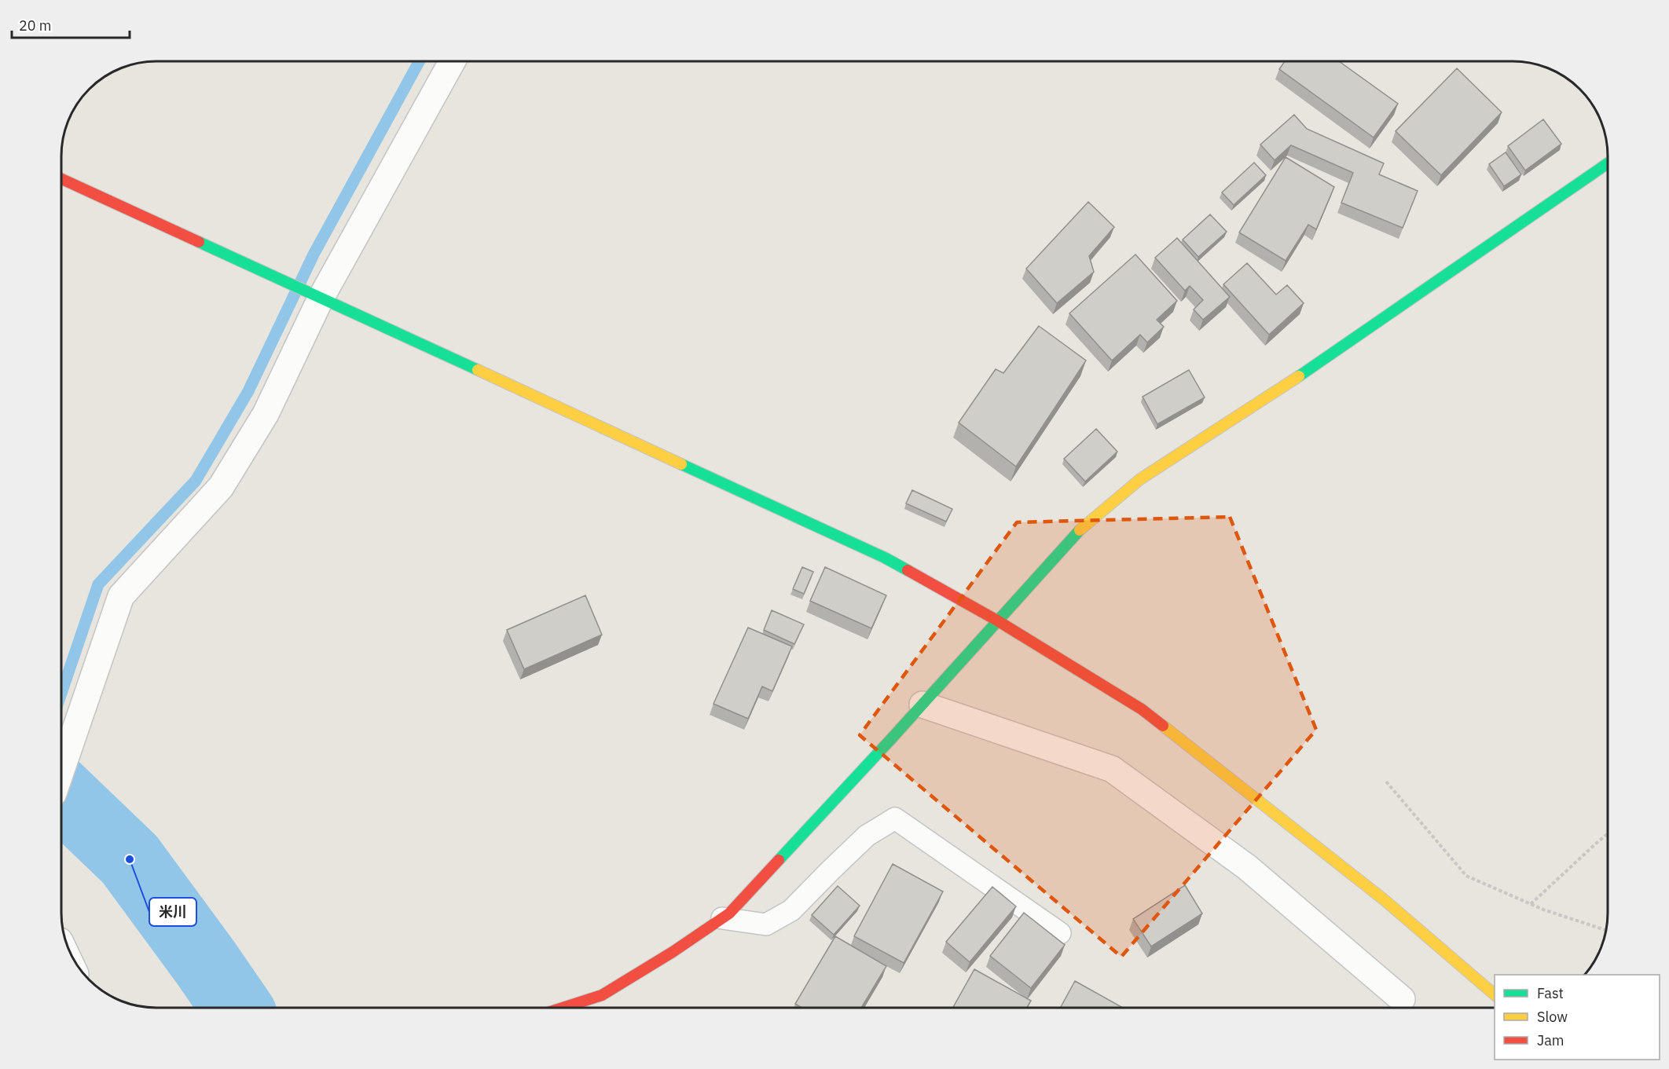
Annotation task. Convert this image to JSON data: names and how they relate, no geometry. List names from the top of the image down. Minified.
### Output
{"places":["米川"],"legend":["Fast","Slow","Jam"],"scale_bar":"20 m"}
